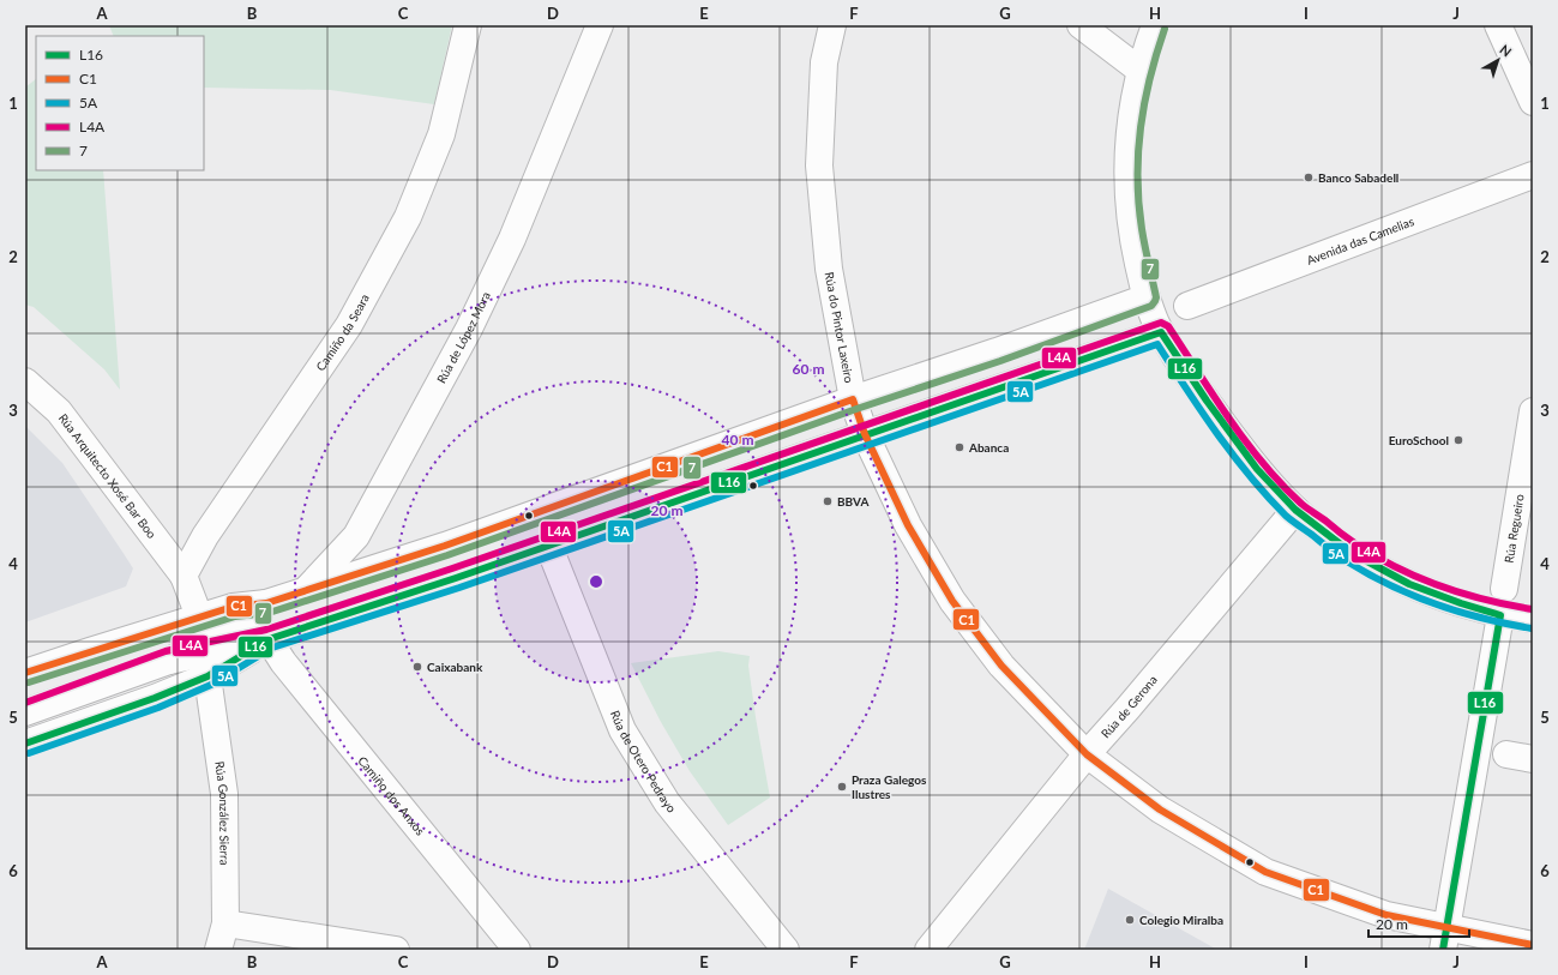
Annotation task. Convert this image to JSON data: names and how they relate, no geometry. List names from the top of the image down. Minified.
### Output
{"streets":{"street":["Avenida das Camelias","Rúa do Pintor Laxeiro","Camiño da Seara","Rúa de López Mora","Rúa Arquitecto Xosé Bar Boo","Rúa Regueiro","Rúa de Gerona","Rúa de Otero Pedrayo","Camiño dos Anxos","Rúa González Sierra"]},"crossings":[["Rúa do Pintor Laxeiro","Rúa de Gerona"],["Camiño da Seara","Rúa Arquitecto Xosé Bar Boo"]],"places":["Banco Sabadell","EuroSchool","Abanca","BBVA","Caixabank","Praza Galegos Ilustres","Colegio Miralba"],"lines":["transit line 7","transit line L4A","transit line L16","transit line 5A","transit line C1"],"legend":["L16","C1","5A","L4A","7"],"scale_bar":"20 m","north":"top right","grid":{"columns":["A","B","C","D","E","F","G","H","I","J"],"rows":["1","2","3","4","5","6"]},"rings":["60 m","40 m","20 m"]}
